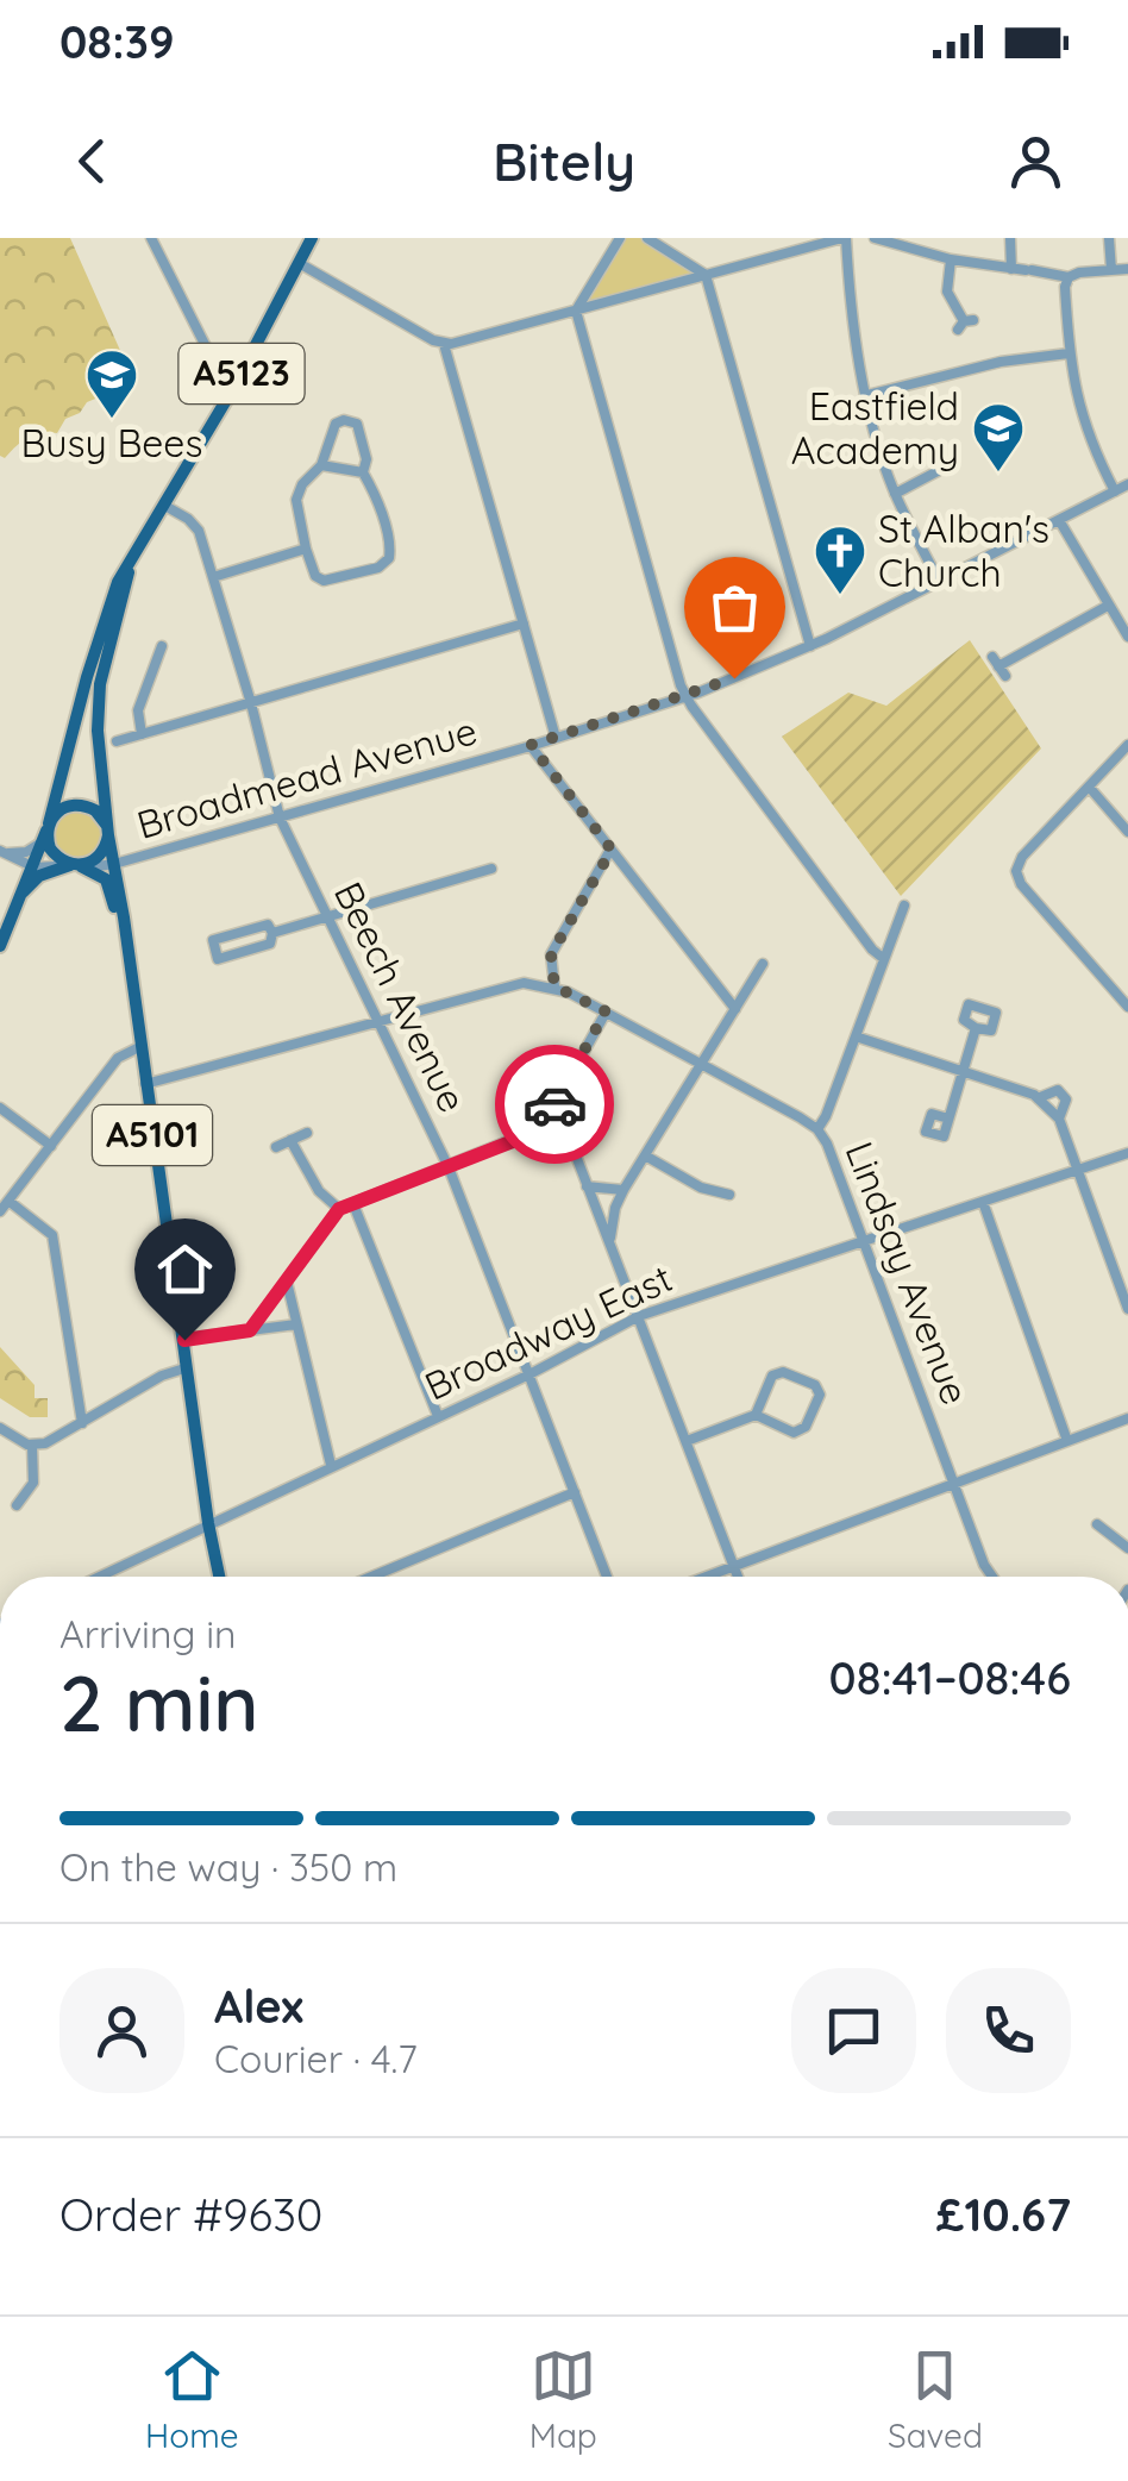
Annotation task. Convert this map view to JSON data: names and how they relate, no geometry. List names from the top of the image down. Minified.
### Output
{"streets":{"main road":["A5123","A5101"],"street":["Broadmead Avenue","Beech Avenue","Lindsay Avenue","Broadway East"]},"crossings":[["A5123","Broadmead Avenue"],["A5123","Beech Avenue"],["A5123","A5101"],["Broadmead Avenue","Beech Avenue"],["Broadmead Avenue","A5101"],["Beech Avenue","Lindsay Avenue"],["Beech Avenue","Broadway East"],["A5101","Lindsay Avenue"],["A5101","Broadway East"],["Lindsay Avenue","Broadway East"]],"places":{"school or university":["Busy Bees","Eastfield Academy"],"church":["St Alban's Church"]},"page":{"status":"08:39","header":"Bitely","heading":["2 min","Arriving in","08:41–08:46"],"panel":["Alex","Courier · 4.7","Order #9630","£10.67"],"bar":"On the way · 350 m","tabs":["Home","Map","Saved"]}}
